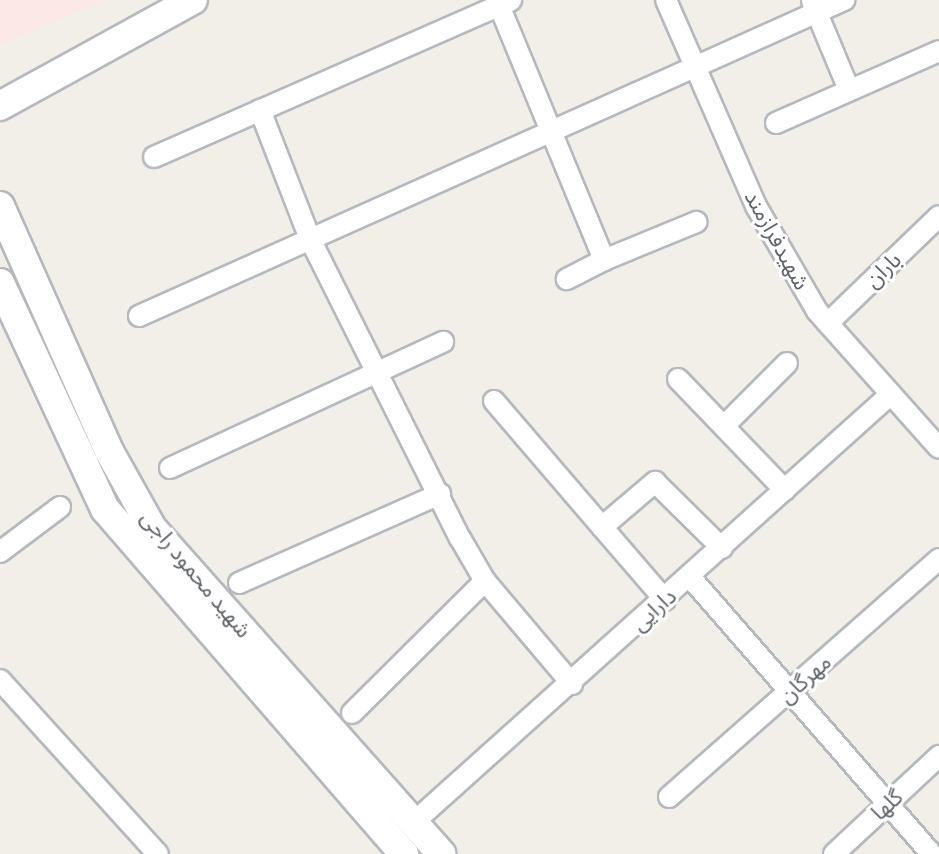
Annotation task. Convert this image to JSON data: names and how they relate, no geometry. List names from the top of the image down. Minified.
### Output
{"streets":{"street":["شهیدفرازمند","باران","شهید محمود راجی","دارایی","مهرگان","گلها"]},"crossings":[["شهیدفرازمند","باران"],["شهیدفرازمند","دارایی"],["شهید محمود راجی","دارایی"]]}
